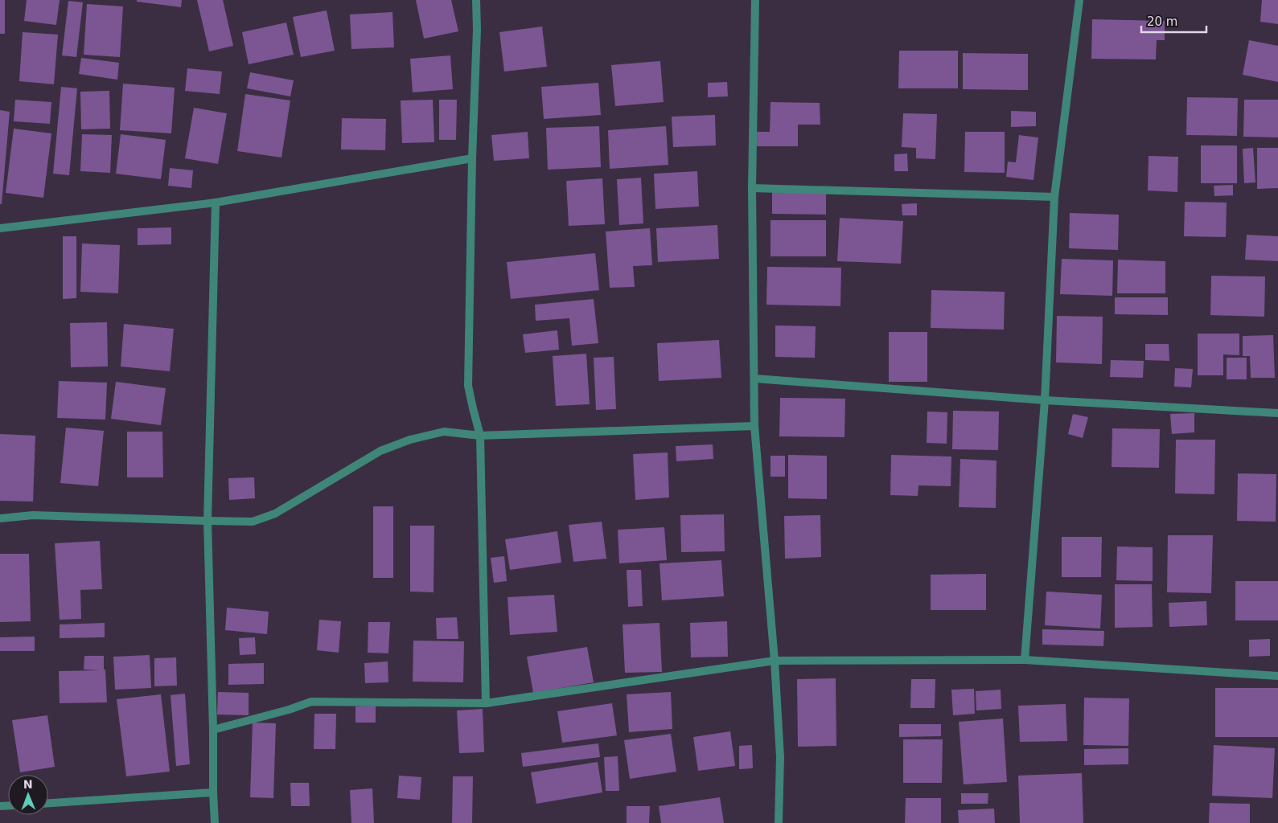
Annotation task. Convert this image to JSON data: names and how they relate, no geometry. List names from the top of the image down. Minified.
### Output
{"scale_bar":"20 m","north":"top"}
